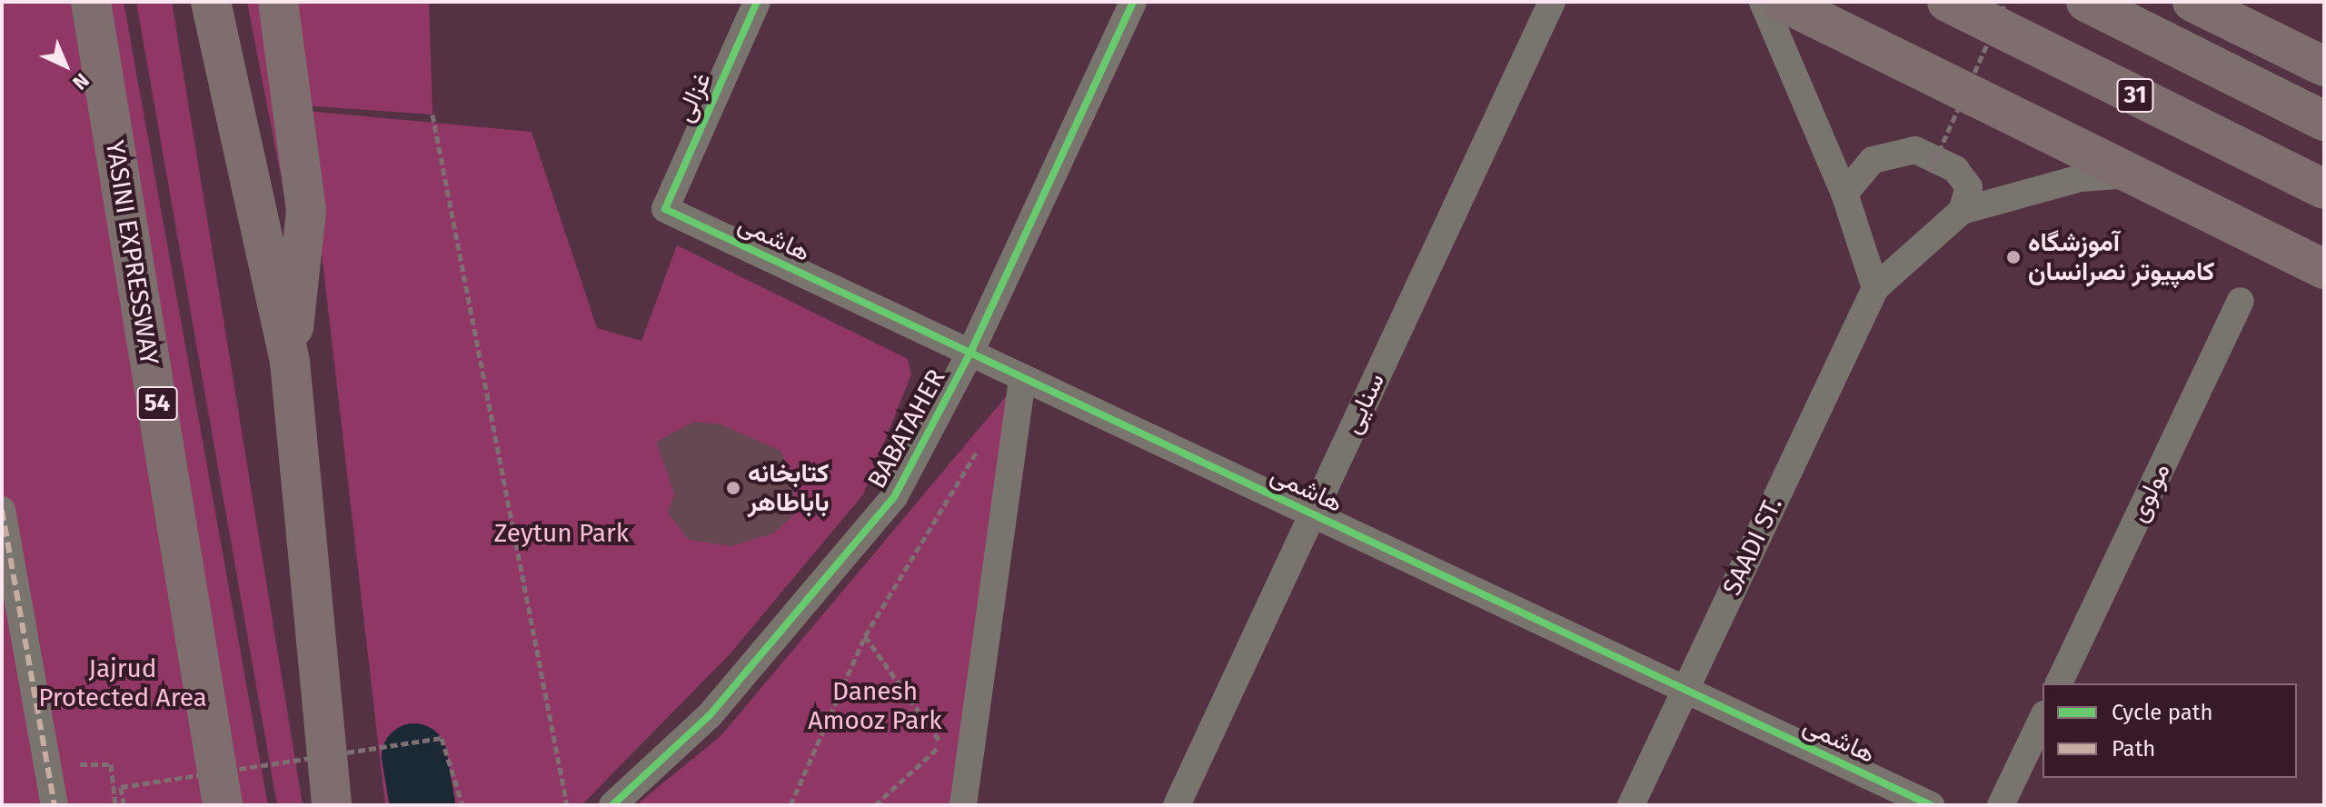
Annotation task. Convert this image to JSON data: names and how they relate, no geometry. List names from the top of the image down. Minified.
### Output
{"streets":{"highway":["31","YASINI EXPRESSWAY","54"],"street":["غزالی","هاشمی","سنایی","BABATAHER","مولوی","SAADI ST."]},"crossings":[["غزالی","هاشمی"],["هاشمی","سنایی"],["هاشمی","BABATAHER"],["هاشمی","SAADI ST."]],"parks":["Zeytun Park","Jajrud Protected Area","Danesh Amooz Park"],"places":["آموزشگاه کامپیوتر نصرانسان","کتابخانه باباطاهر"],"legend":["Cycle path","Path"],"north":"bottom right"}
